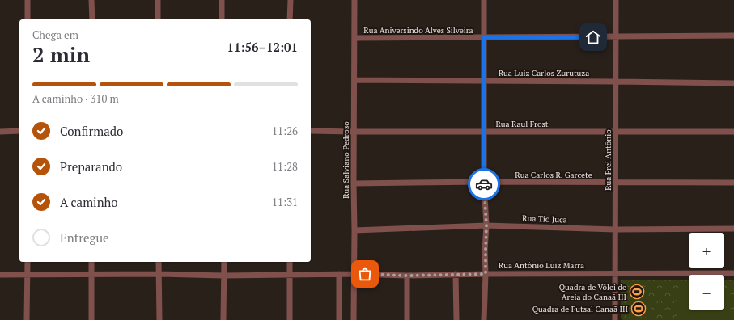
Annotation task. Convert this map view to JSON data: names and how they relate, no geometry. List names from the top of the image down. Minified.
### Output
{"streets":{"street":["Rua Aniversindo Alves Silveira","Rua Luiz Carlos Zurutuza","Rua Raul Frost","Rua Salviano Pedroso","Rua Frei Antônio","Rua Carlos R. Garcete","Rua Tio Juca","Rua Antônio Luiz Marra"]},"crossings":[["Rua Aniversindo Alves Silveira","Rua Salviano Pedroso"],["Rua Aniversindo Alves Silveira","Rua Frei Antônio"],["Rua Luiz Carlos Zurutuza","Rua Salviano Pedroso"],["Rua Luiz Carlos Zurutuza","Rua Frei Antônio"],["Rua Raul Frost","Rua Salviano Pedroso"],["Rua Raul Frost","Rua Frei Antônio"],["Rua Salviano Pedroso","Rua Carlos R. Garcete"],["Rua Salviano Pedroso","Rua Tio Juca"],["Rua Salviano Pedroso","Rua Antônio Luiz Marra"],["Rua Frei Antônio","Rua Carlos R. Garcete"],["Rua Frei Antônio","Rua Tio Juca"],["Rua Frei Antônio","Rua Antônio Luiz Marra"]],"places":{"sports":["Quadra de Vôlei de Areia do Canaã III","Quadra de Futsal Canaã III"]},"page":{"heading":["2 min","Chega em","11:56–12:01"],"bar":"A caminho · 310 m","list":[["Confirmado","11:26"],["Preparando","11:28"],["A caminho","11:31"],"Entregue"],"map_buttons":["+","−"]}}
